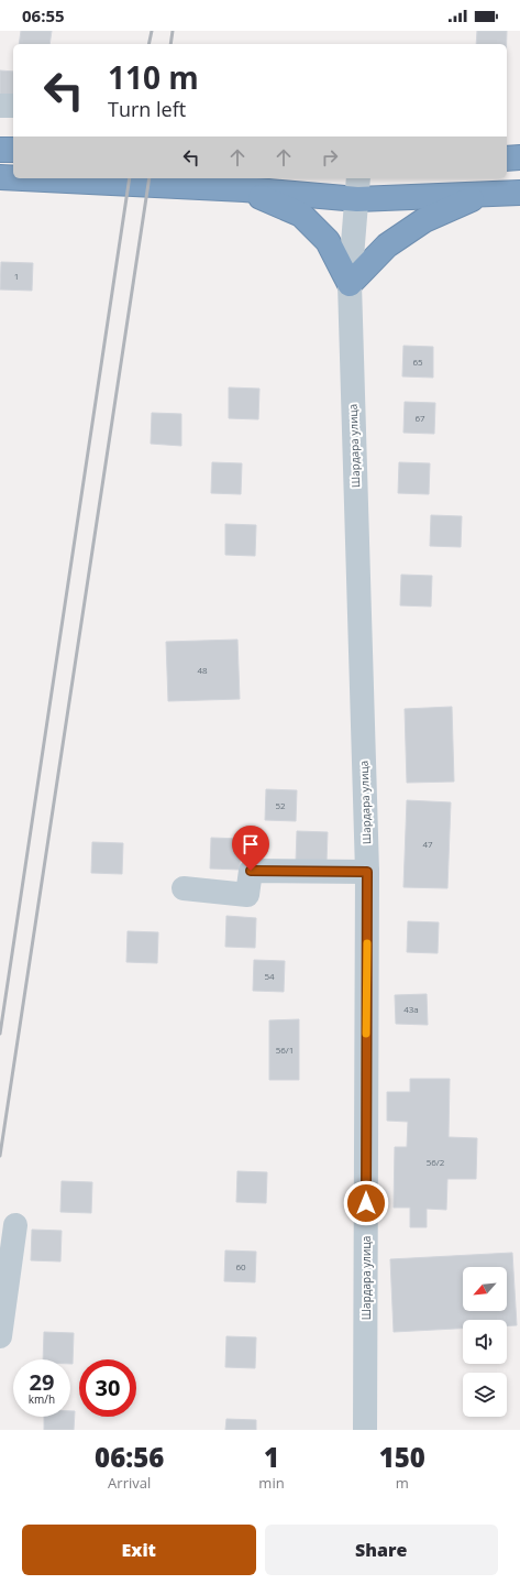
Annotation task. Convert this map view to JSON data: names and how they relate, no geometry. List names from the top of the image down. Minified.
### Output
{"streets":{"street":["Шардара улица"]},"house_numbers":["1","65","67","48","52","47","54","43a","56/1","56/2","60"],"north":"bottom left","page":{"status":"06:55","turn":["110 m","Turn left"],"speed":"29 km/h","limit":"30","eta":["06:56","Arrival","1","min","150","m"],"buttons":["Exit","Share"]}}
